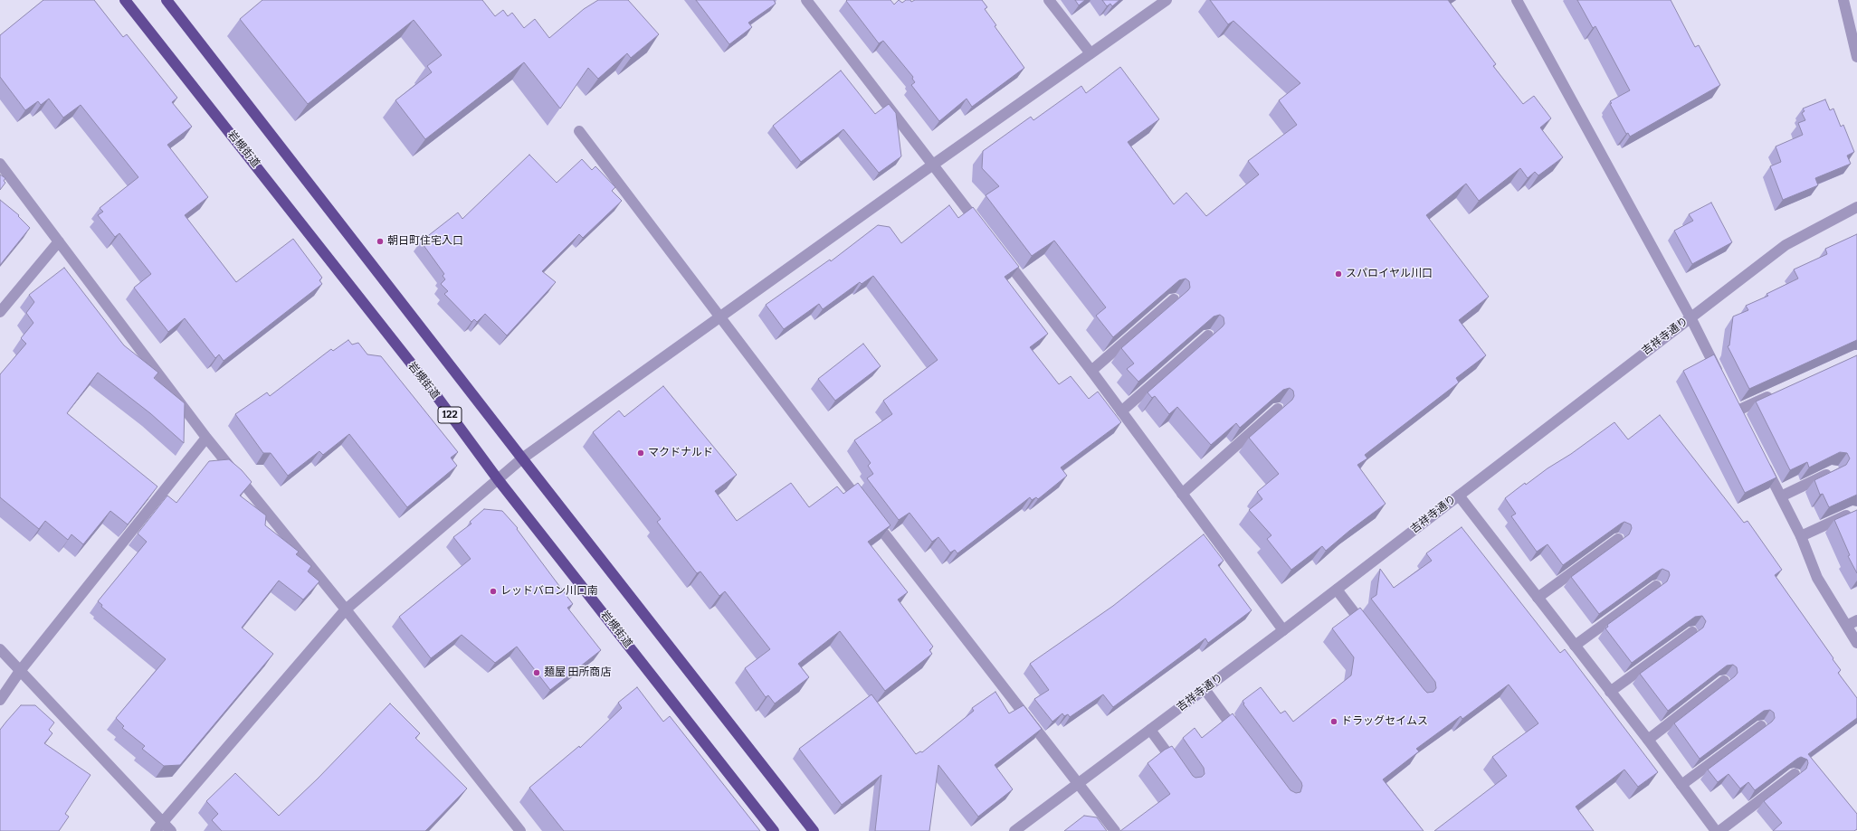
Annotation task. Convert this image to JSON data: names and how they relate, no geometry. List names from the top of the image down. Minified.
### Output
{"streets":{"highway":["岩槻街道","122"],"street":["吉祥寺通り"]},"places":["朝日町住宅入口","スパロイヤル川口","マクドナルド","レッドバロン川口南","麺屋 田所商店","ドラッグセイムス"]}
